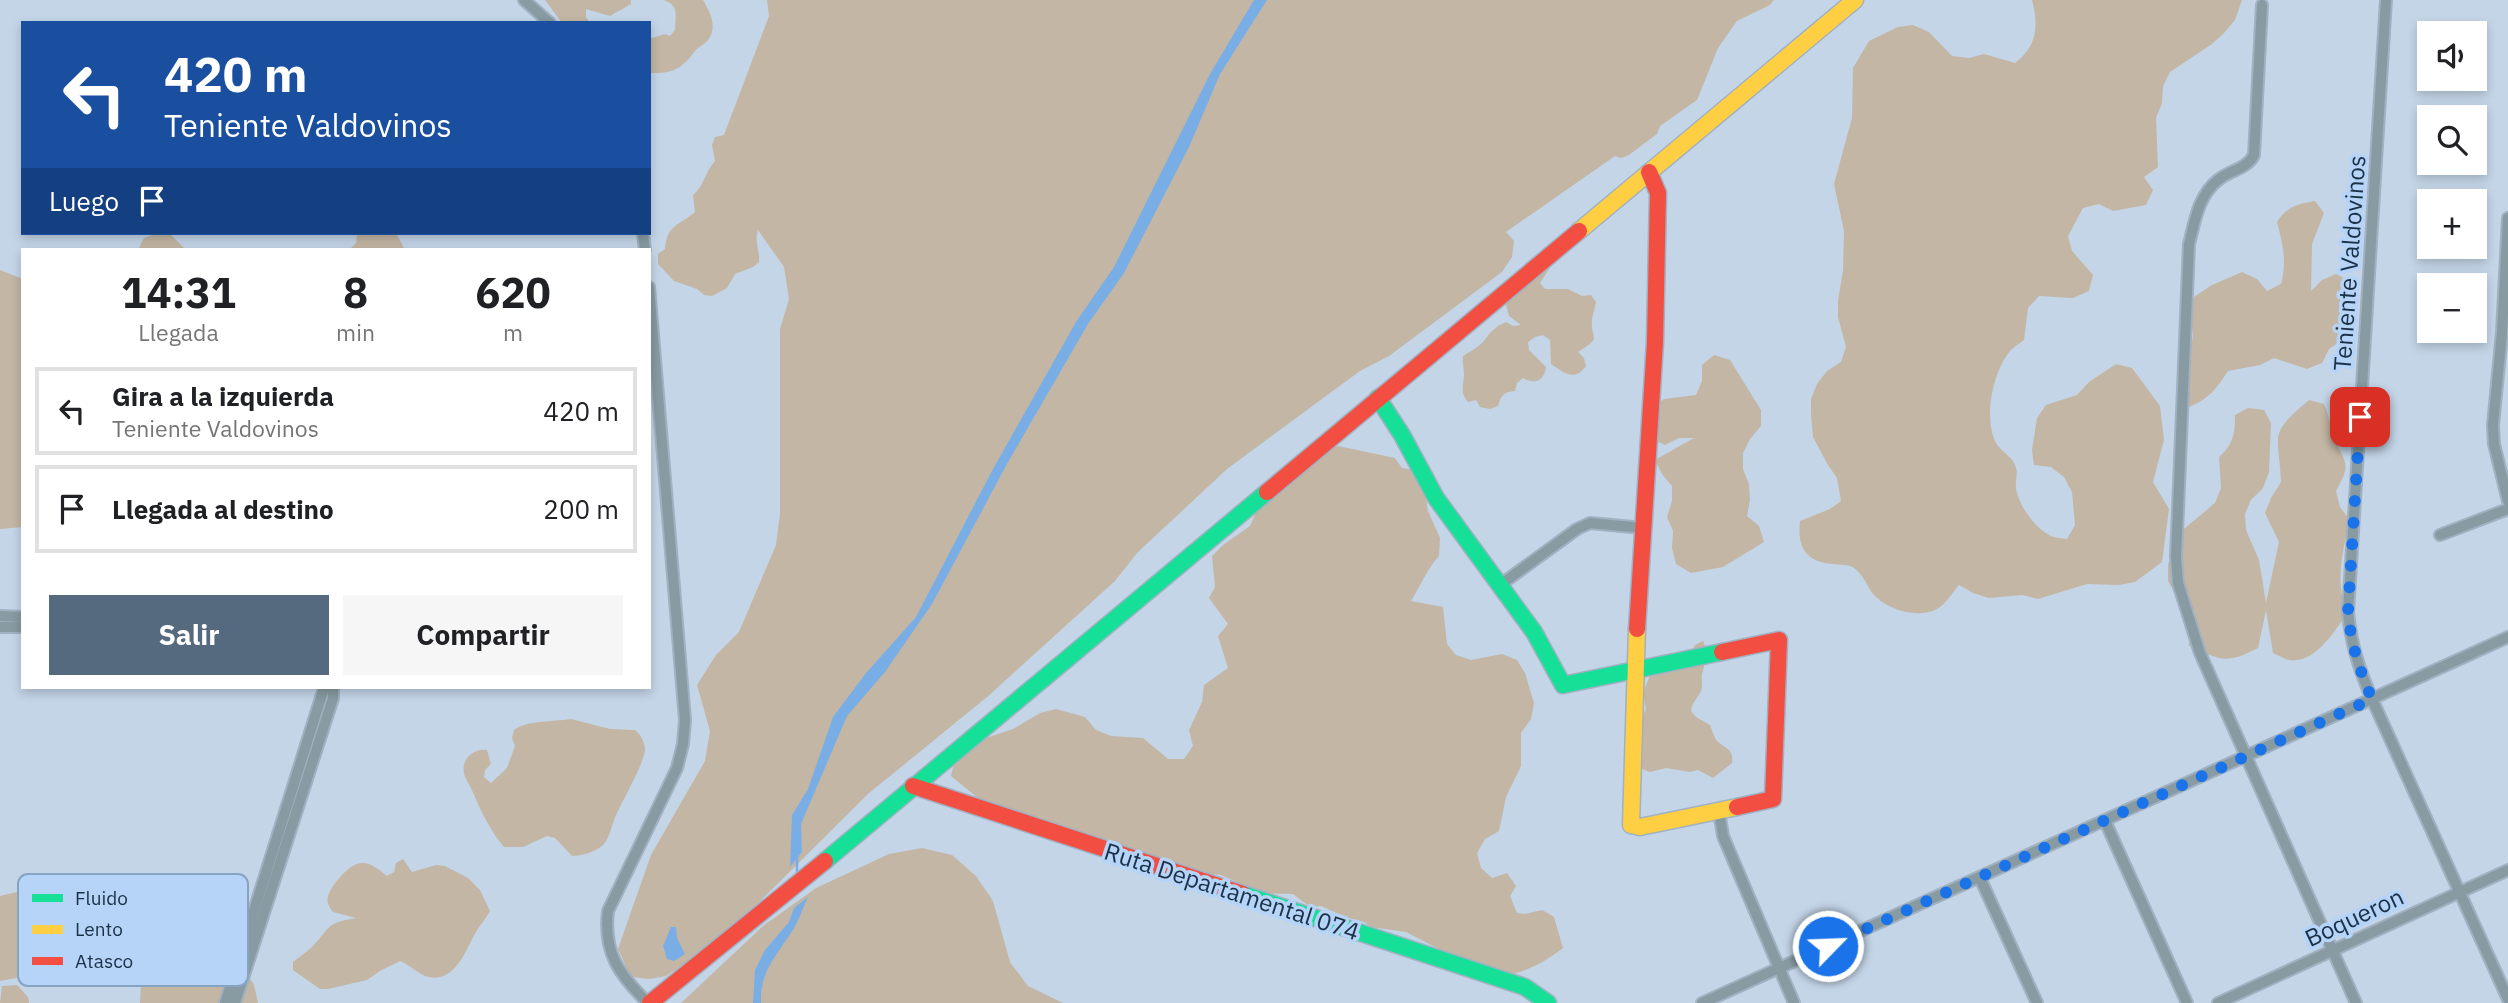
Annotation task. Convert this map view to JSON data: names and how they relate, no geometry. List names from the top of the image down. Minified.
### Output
{"streets":{"main road":["Ruta Departamental 074"],"street":["Teniente Valdovinos","Boqueron"]},"crossings":[["Teniente Valdovinos","Boqueron"]],"legend":["Fluido","Lento","Atasco"],"page":{"map_buttons":["+","−"],"turn":["420 m","Teniente Valdovinos"],"then":"Luego","eta":["14:31","Llegada","8","min","620","m"],"list":[{"name":"Gira a la izquierda","note":"Teniente Valdovinos","value":"420 m"},{"name":"Llegada al destino","value":"200 m"}],"buttons":["Salir","Compartir"]}}
